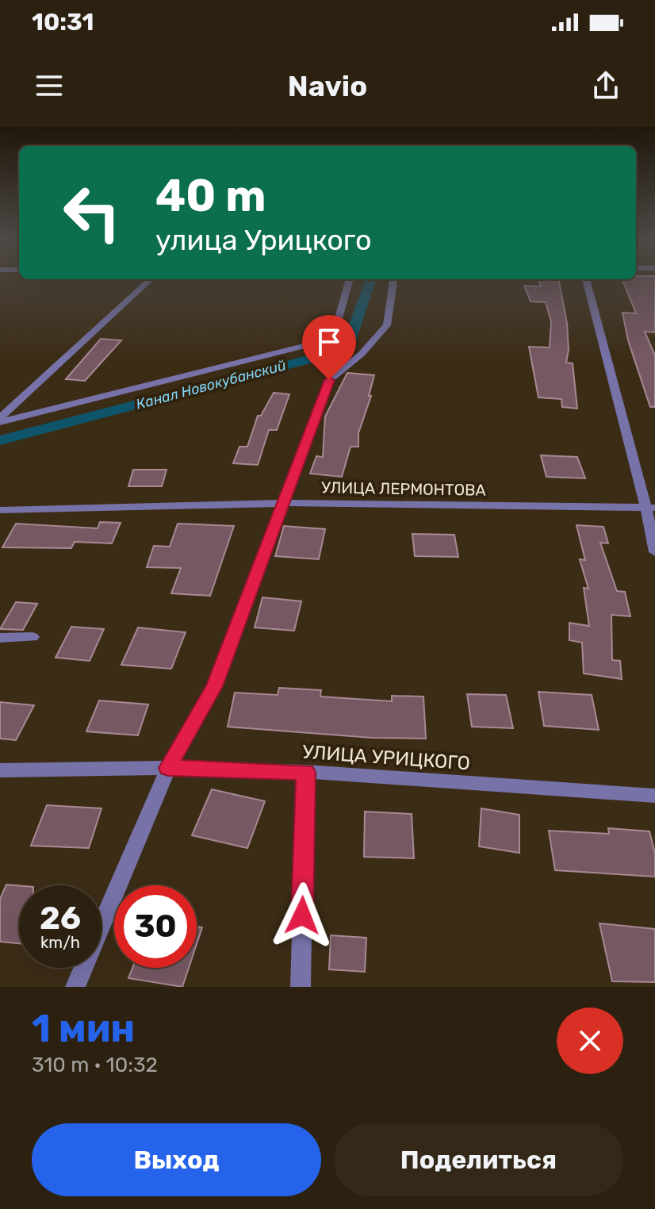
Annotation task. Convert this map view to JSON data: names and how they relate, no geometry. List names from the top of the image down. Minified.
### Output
{"streets":{"street":["УЛИЦА ЛЕРМОНТОВА","УЛИЦА УРИЦКОГО"]},"water":["Канал Новокубанский"],"page":{"status":"10:31","header":"Navio","turn":["40 m","улица Урицкого"],"speed":"26 km/h","limit":"30","heading":["1 мин","310 m · 10:32"],"buttons":["Выход","Поделиться"]}}
